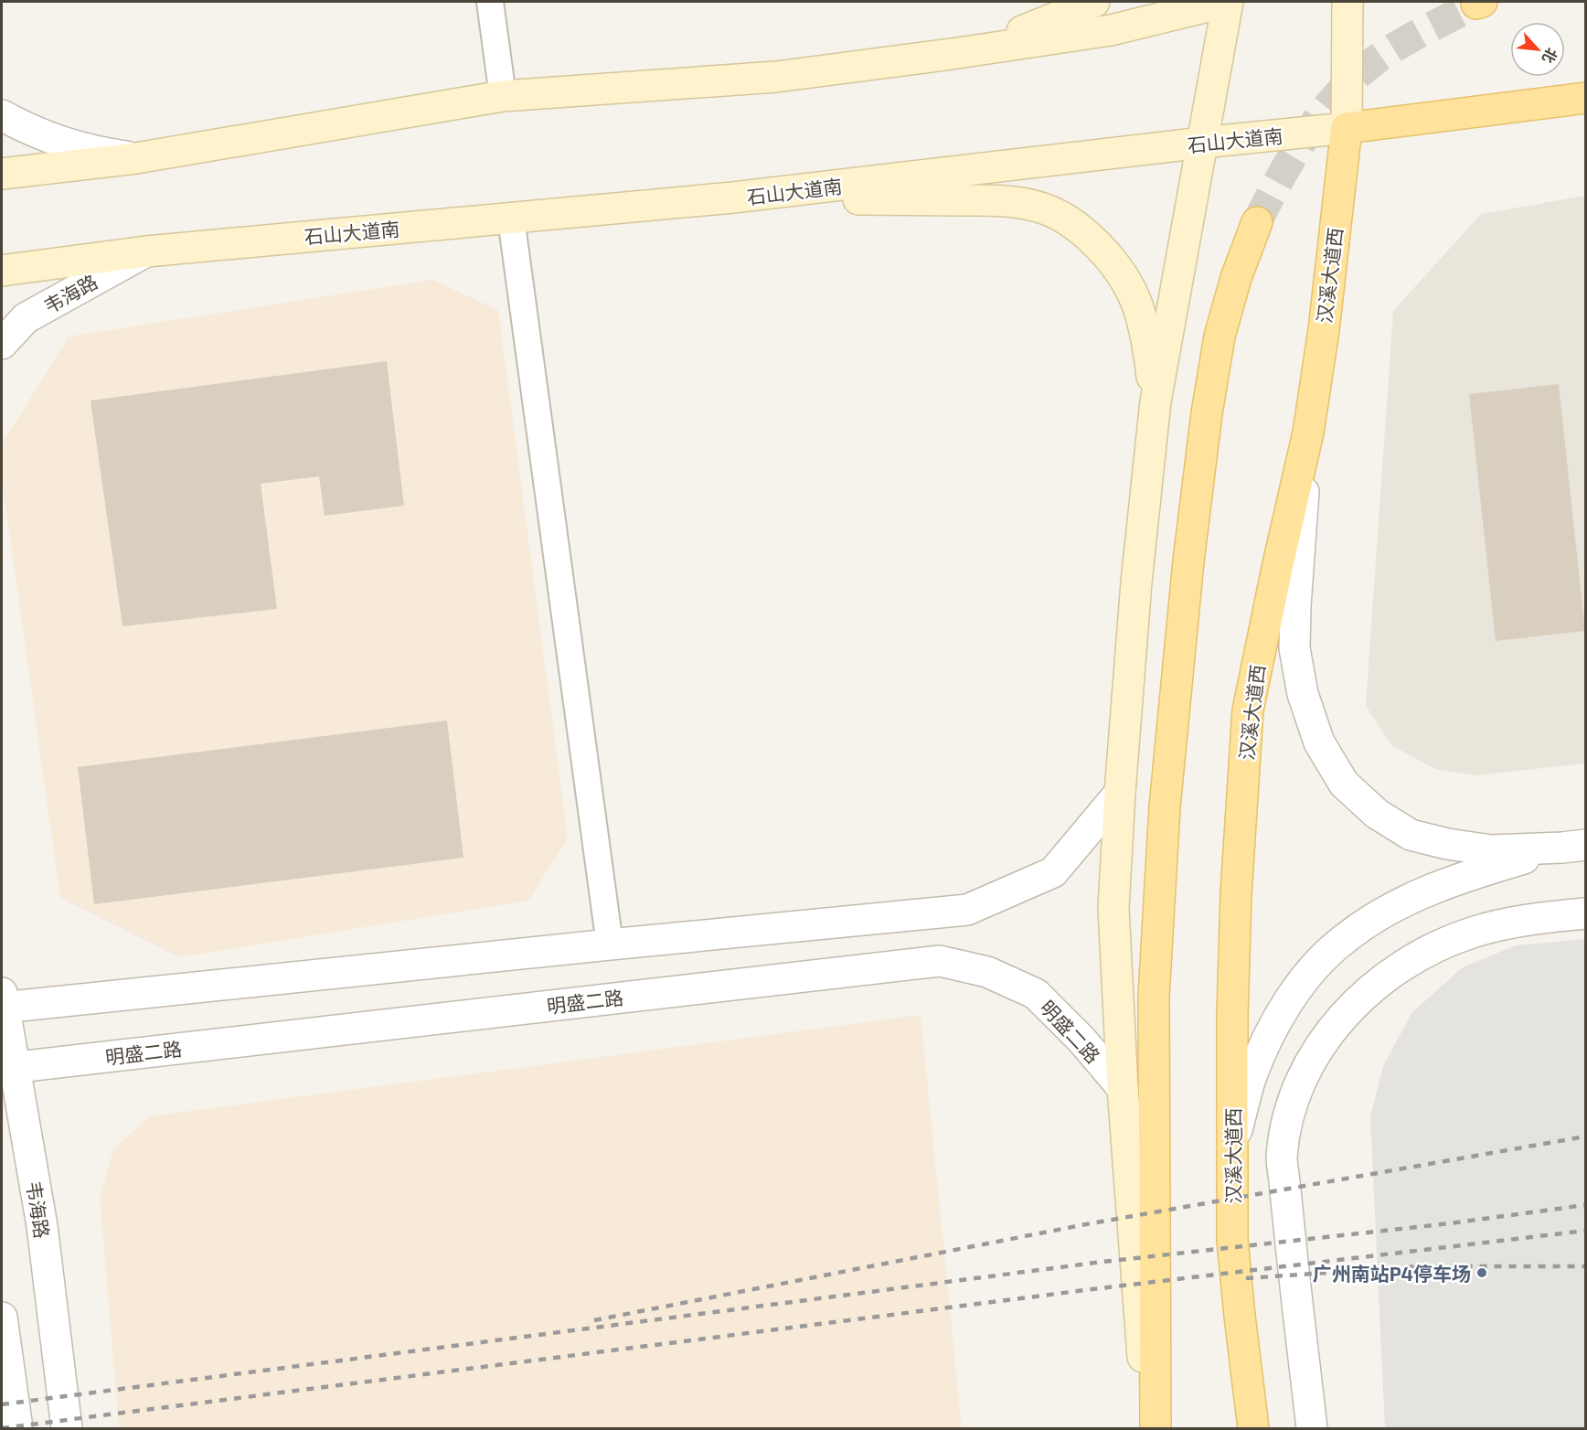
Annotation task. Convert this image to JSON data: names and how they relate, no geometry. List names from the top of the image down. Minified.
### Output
{"streets":{"main road":["石山大道南","汉溪大道西"],"street":["韦海路","明盛二路"]},"crossings":[["石山大道南","汉溪大道西"],["石山大道南","韦海路"],["韦海路","明盛二路"]],"places":["广州南站P4停车场"],"north":"bottom right"}
